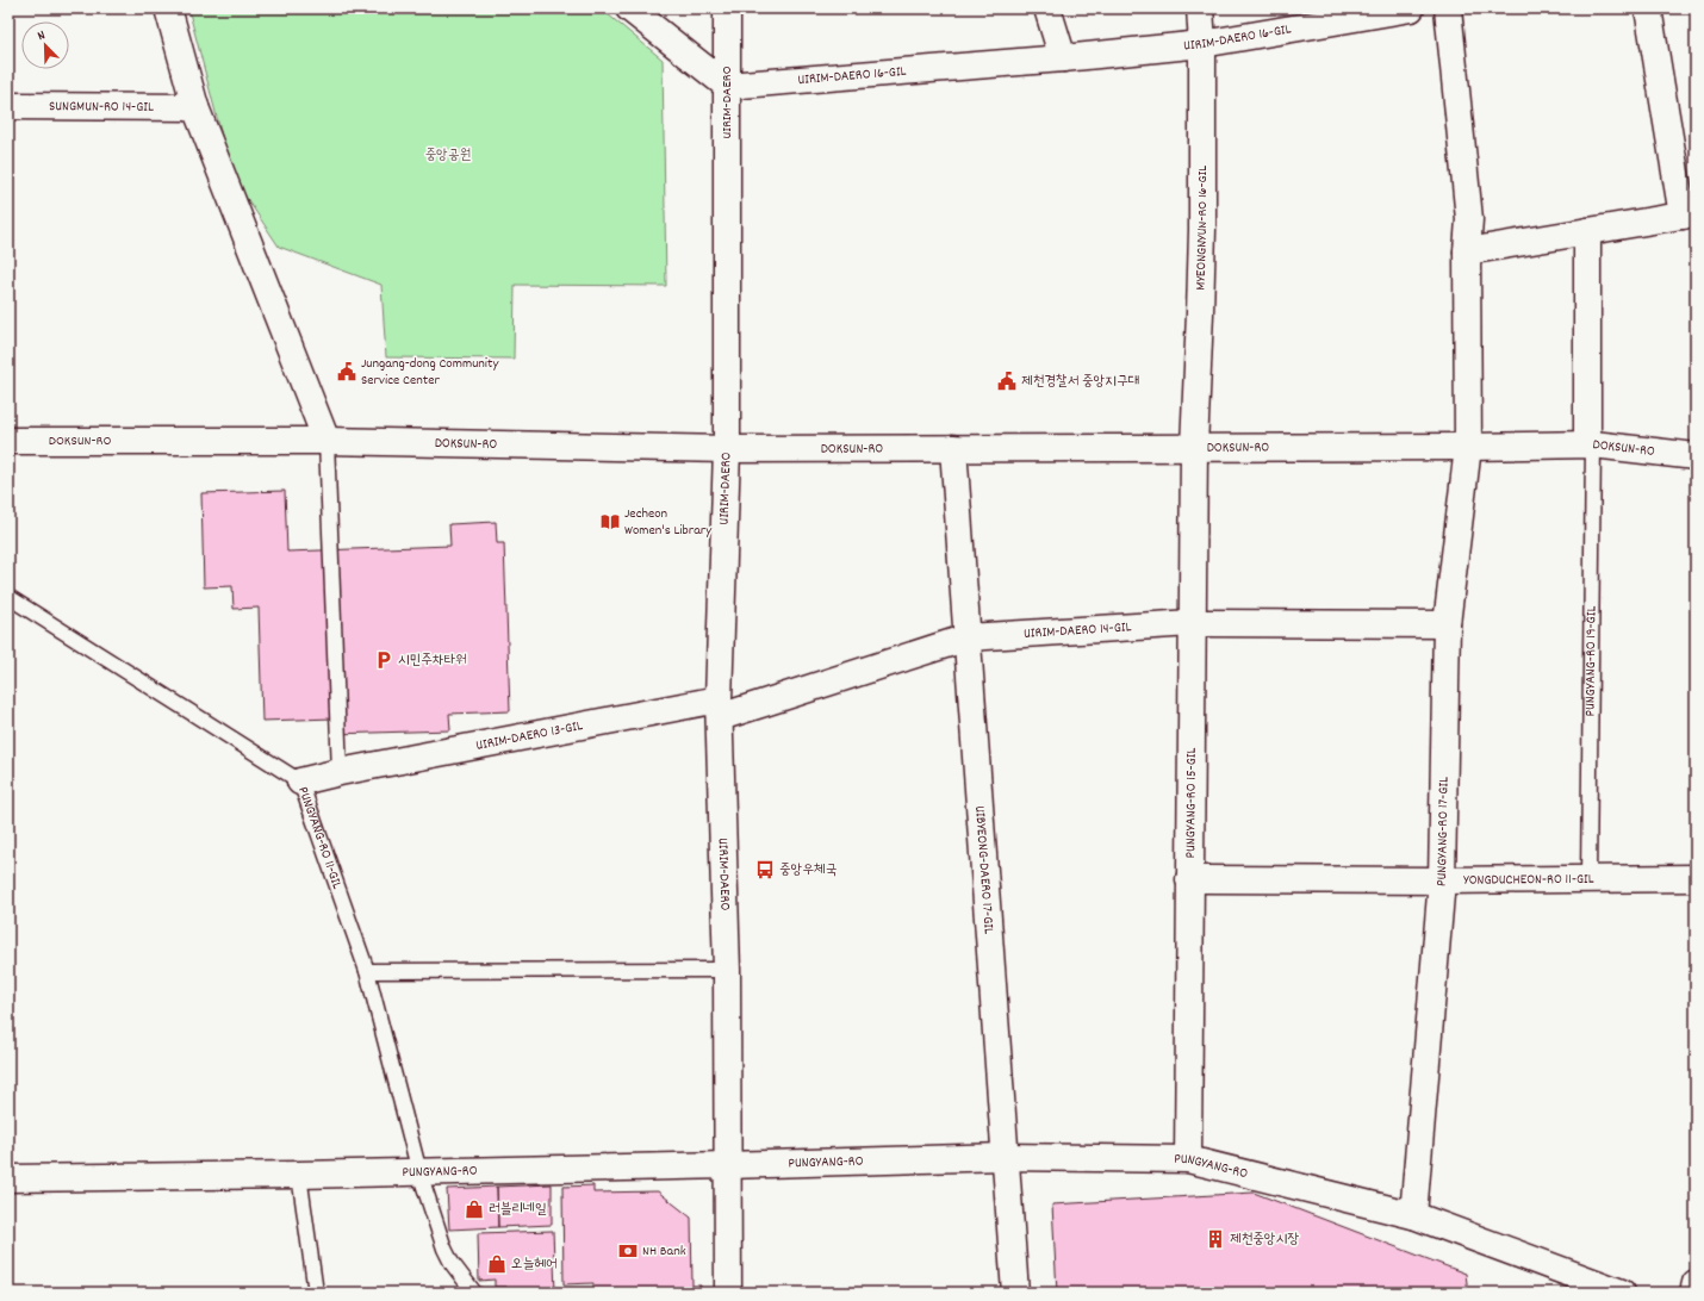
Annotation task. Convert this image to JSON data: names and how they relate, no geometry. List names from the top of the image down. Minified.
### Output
{"streets":{"street":["UIRIM-DAERO 16-GIL","UIRIM-DAERO","SUNGMUN-RO 14-GIL","MYEONGNYUN-RO 16-GIL","DOKSUN-RO","UIRIM-DAERO 14-GIL","UIRIM-DAERO 13-GIL","PUNGYANG-RO 15-GIL","PUNGYANG-RO 17-GIL","UIBYEONG-DAERO 17-GIL","YONGDUCHEON-RO 11-GIL","PUNGYANG-RO"],"lane":["PUNGYANG-RO 19-GIL","PUNGYANG-RO 11-GIL"]},"crossings":[["UIRIM-DAERO 16-GIL","UIRIM-DAERO"],["UIRIM-DAERO 16-GIL","MYEONGNYUN-RO 16-GIL"],["UIRIM-DAERO","DOKSUN-RO"],["UIRIM-DAERO","UIRIM-DAERO 14-GIL"],["UIRIM-DAERO","UIRIM-DAERO 13-GIL"],["UIRIM-DAERO","PUNGYANG-RO"],["MYEONGNYUN-RO 16-GIL","DOKSUN-RO"],["MYEONGNYUN-RO 16-GIL","PUNGYANG-RO 15-GIL"],["DOKSUN-RO","PUNGYANG-RO 19-GIL"],["DOKSUN-RO","PUNGYANG-RO 15-GIL"],["DOKSUN-RO","PUNGYANG-RO 17-GIL"],["DOKSUN-RO","UIBYEONG-DAERO 17-GIL"],["UIRIM-DAERO 14-GIL","UIRIM-DAERO 13-GIL"],["UIRIM-DAERO 14-GIL","PUNGYANG-RO 15-GIL"],["UIRIM-DAERO 14-GIL","PUNGYANG-RO 17-GIL"],["UIRIM-DAERO 14-GIL","UIBYEONG-DAERO 17-GIL"],["PUNGYANG-RO 19-GIL","YONGDUCHEON-RO 11-GIL"],["UIRIM-DAERO 13-GIL","PUNGYANG-RO 11-GIL"],["PUNGYANG-RO 15-GIL","YONGDUCHEON-RO 11-GIL"],["PUNGYANG-RO 15-GIL","PUNGYANG-RO"],["PUNGYANG-RO 17-GIL","YONGDUCHEON-RO 11-GIL"],["PUNGYANG-RO 17-GIL","PUNGYANG-RO"],["PUNGYANG-RO 11-GIL","PUNGYANG-RO"],["UIBYEONG-DAERO 17-GIL","PUNGYANG-RO"]],"parks":["중앙공원"],"places":{"public building":["Jungang-dong Community Service Center","제천경찰서 중앙지구대"],"library":["Jecheon Women's Library"],"parking":["시민주차타워"],"bus stop":["중앙우체국"],"shop":["러블리네일","오늘헤어"],"building":["제천중앙시장"],"bank":["NH Bank"]},"north":"top left"}
